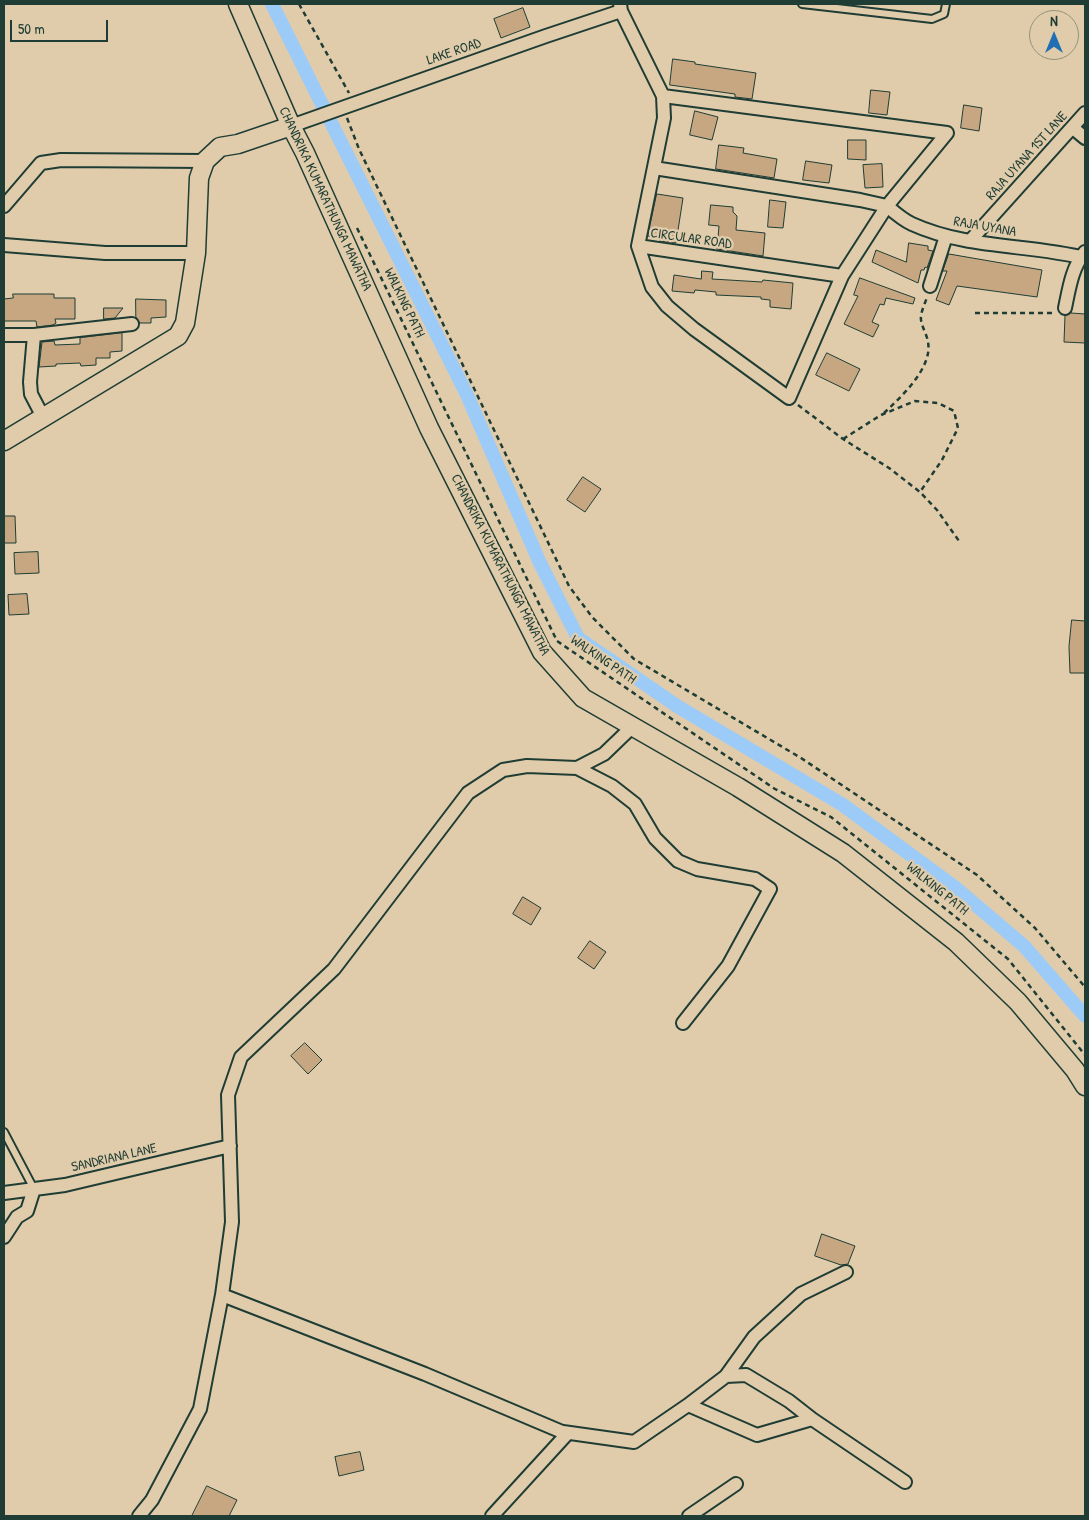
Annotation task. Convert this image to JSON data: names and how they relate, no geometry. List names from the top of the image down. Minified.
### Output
{"streets":{"main road":["CHANDRIKA KUMARATHUNGA MAWATHA"],"street":["LAKE ROAD","RAJA UYANA 1ST LANE","RAJA UYANA","CIRCULAR ROAD","SANDRIANA LANE"],"path":["WALKING PATH"]},"crossings":[["LAKE ROAD","CHANDRIKA KUMARATHUNGA MAWATHA"],["LAKE ROAD","CIRCULAR ROAD"],["RAJA UYANA 1ST LANE","RAJA UYANA"]],"scale_bar":"50 m","north":"top"}
